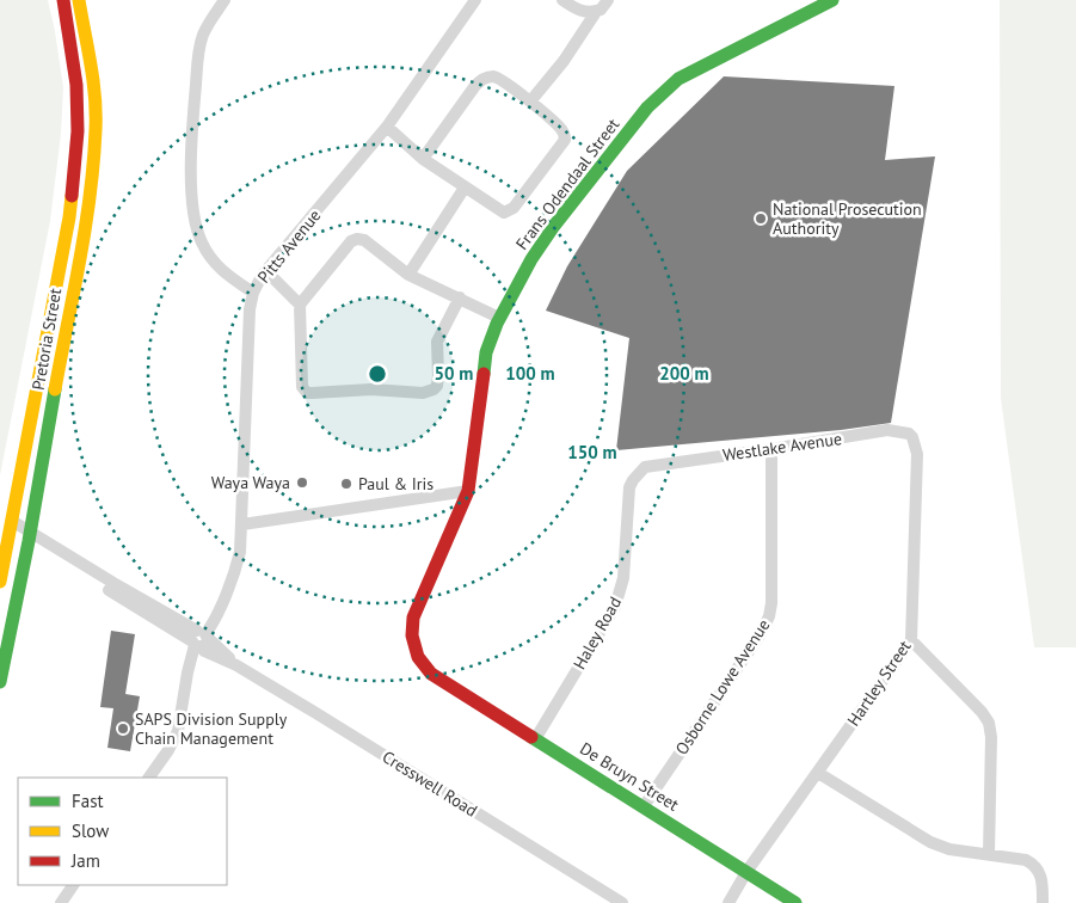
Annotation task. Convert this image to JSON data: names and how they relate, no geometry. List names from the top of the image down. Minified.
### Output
{"streets":{"street":["Frans Odendaal Street","Pitts Avenue","Pretoria Street","Westlake Avenue","Haley Road","Hartley Street","Osborne Lowe Avenue","De Bruyn Street","Cresswell Road"]},"crossings":[["Frans Odendaal Street","De Bruyn Street"],["Pitts Avenue","Cresswell Road"],["Pretoria Street","Cresswell Road"],["Westlake Avenue","Haley Road"],["Westlake Avenue","Hartley Street"],["Westlake Avenue","Osborne Lowe Avenue"],["Haley Road","De Bruyn Street"],["Hartley Street","De Bruyn Street"],["Osborne Lowe Avenue","De Bruyn Street"]],"places":["National Prosecution Authority","Waya Waya","Paul & Iris","SAPS Division Supply Chain Management"],"legend":["Fast","Slow","Jam"],"rings":["50 m","100 m","200 m","150 m"]}
